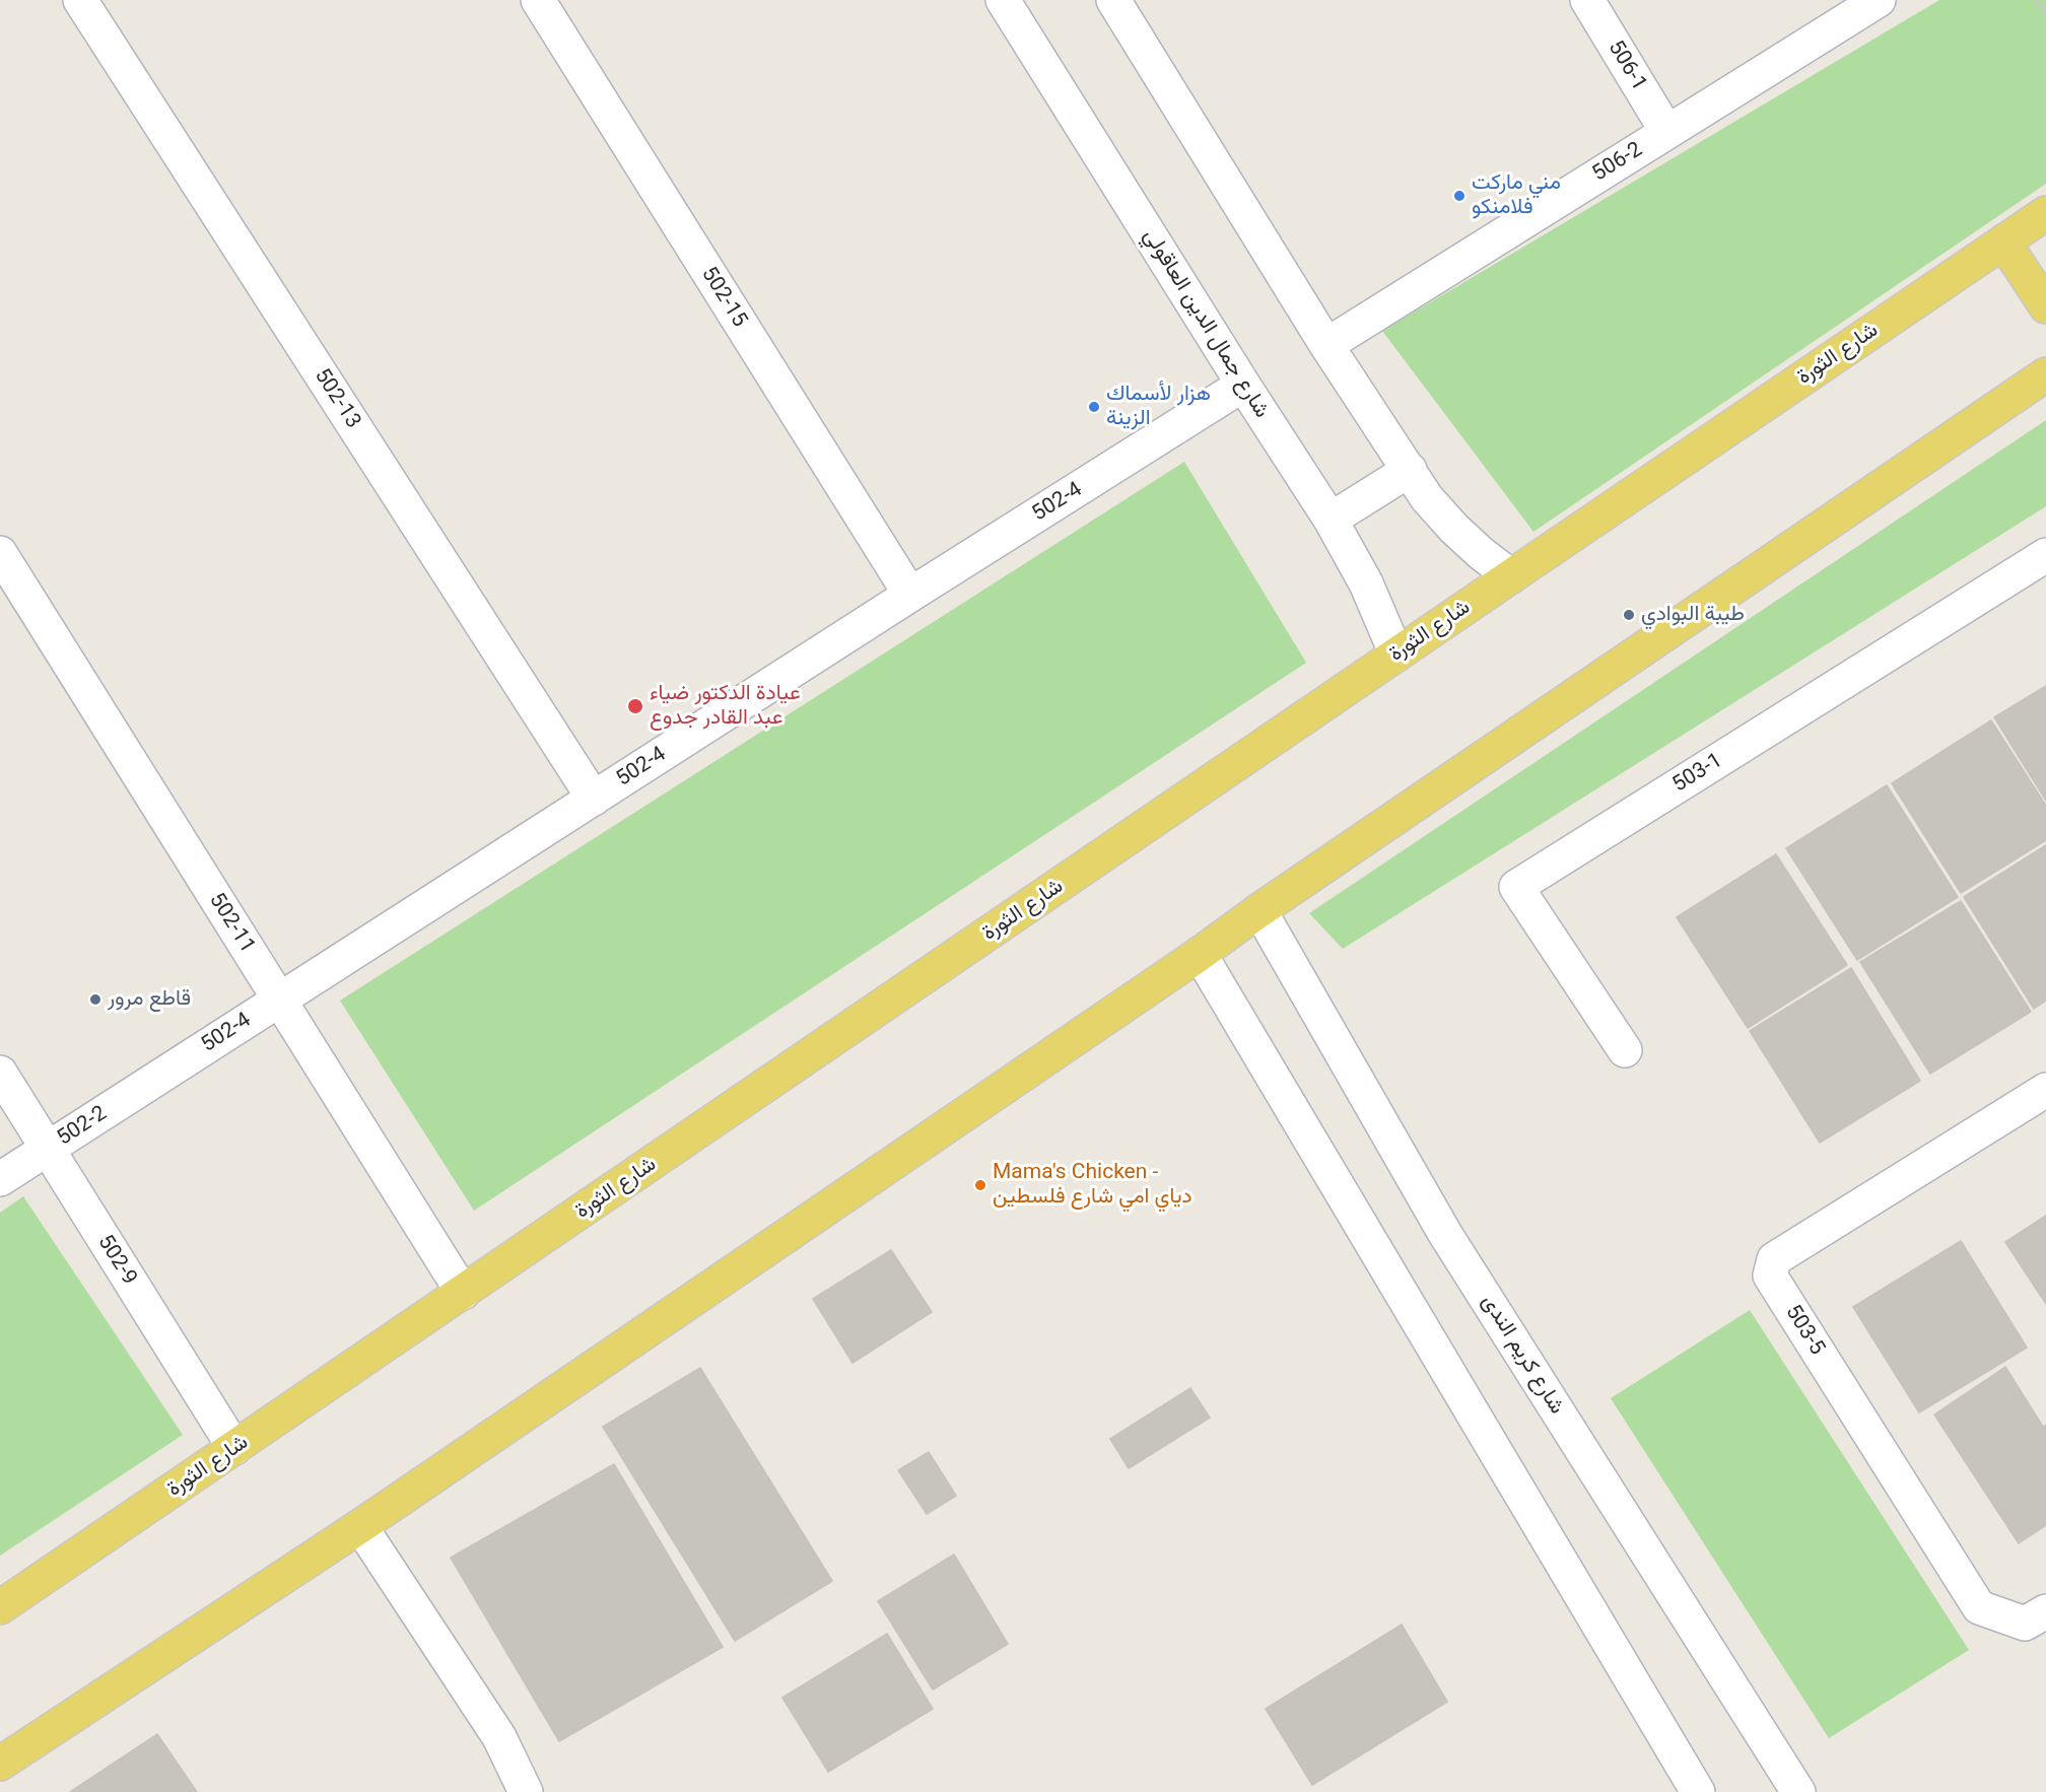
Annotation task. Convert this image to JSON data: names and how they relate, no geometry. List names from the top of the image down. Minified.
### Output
{"streets":{"main road":["شارع الثورة"],"street":["506-1","506-2","502-15","شارع جمال الدين العاقولي","502-13","502-4","503-1","502-11","502-2","502-9","503-5","شارع كريم الندى"]},"crossings":[["506-1","506-2"],["502-15","502-4"],["شارع جمال الدين العاقولي","شارع الثورة"],["شارع جمال الدين العاقولي","502-4"],["شارع الثورة","502-11"],["شارع الثورة","502-9"],["502-13","502-4"],["502-4","502-11"],["502-4","502-2"],["502-2","502-9"]],"places":["مني ماركت فلامنكو","هزار لأسماك الزينة","طيبة البوادي","عيادة الدكتور ضياء عبد القادر جدوع","قاطع مرور","Mama's Chicken - دياي امي شارع فلسطين"]}
